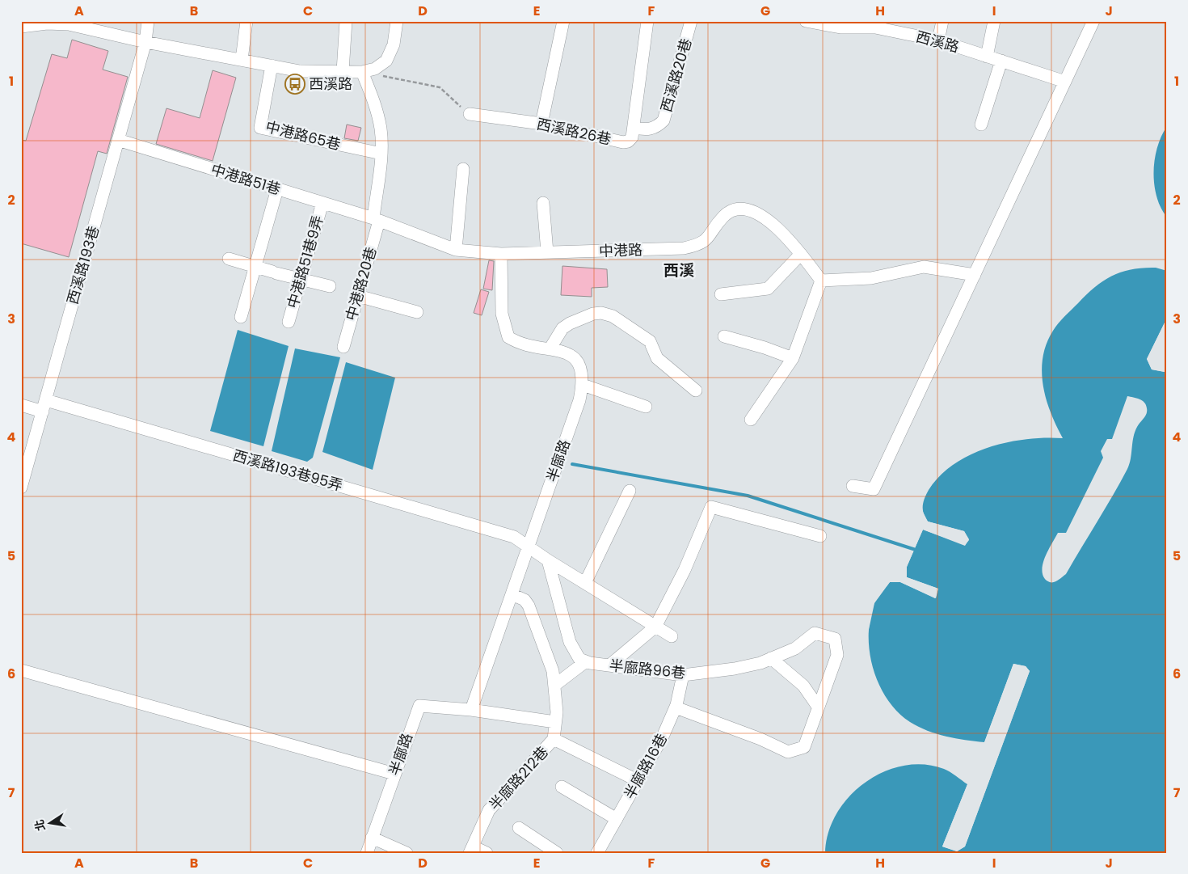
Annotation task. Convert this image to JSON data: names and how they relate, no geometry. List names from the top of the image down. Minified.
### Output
{"streets":{"street":["西溪路","西溪路20巷","西溪路26巷","中港路65巷","中港路51巷","中港路","中港路51巷9弄","西溪路193巷","中港路20巷","半廍路","西溪路193巷95弄","半廍路96巷","半廍路16巷","半廍路212巷"]},"crossings":[["西溪路20巷","西溪路26巷"],["中港路51巷","中港路"],["中港路51巷","中港路51巷9弄"],["中港路51巷","西溪路193巷"],["中港路51巷","中港路20巷"],["中港路","中港路20巷"],["中港路","半廍路"],["西溪路193巷","西溪路193巷95弄"],["半廍路","西溪路193巷95弄"],["半廍路","半廍路212巷"],["半廍路96巷","半廍路16巷"]],"districts":["西溪"],"places":{"bus stop":["西溪路"]},"north":"left","grid":{"columns":["A","B","C","D","E","F","G","H","I","J"],"rows":["1","2","3","4","5","6","7"]}}
